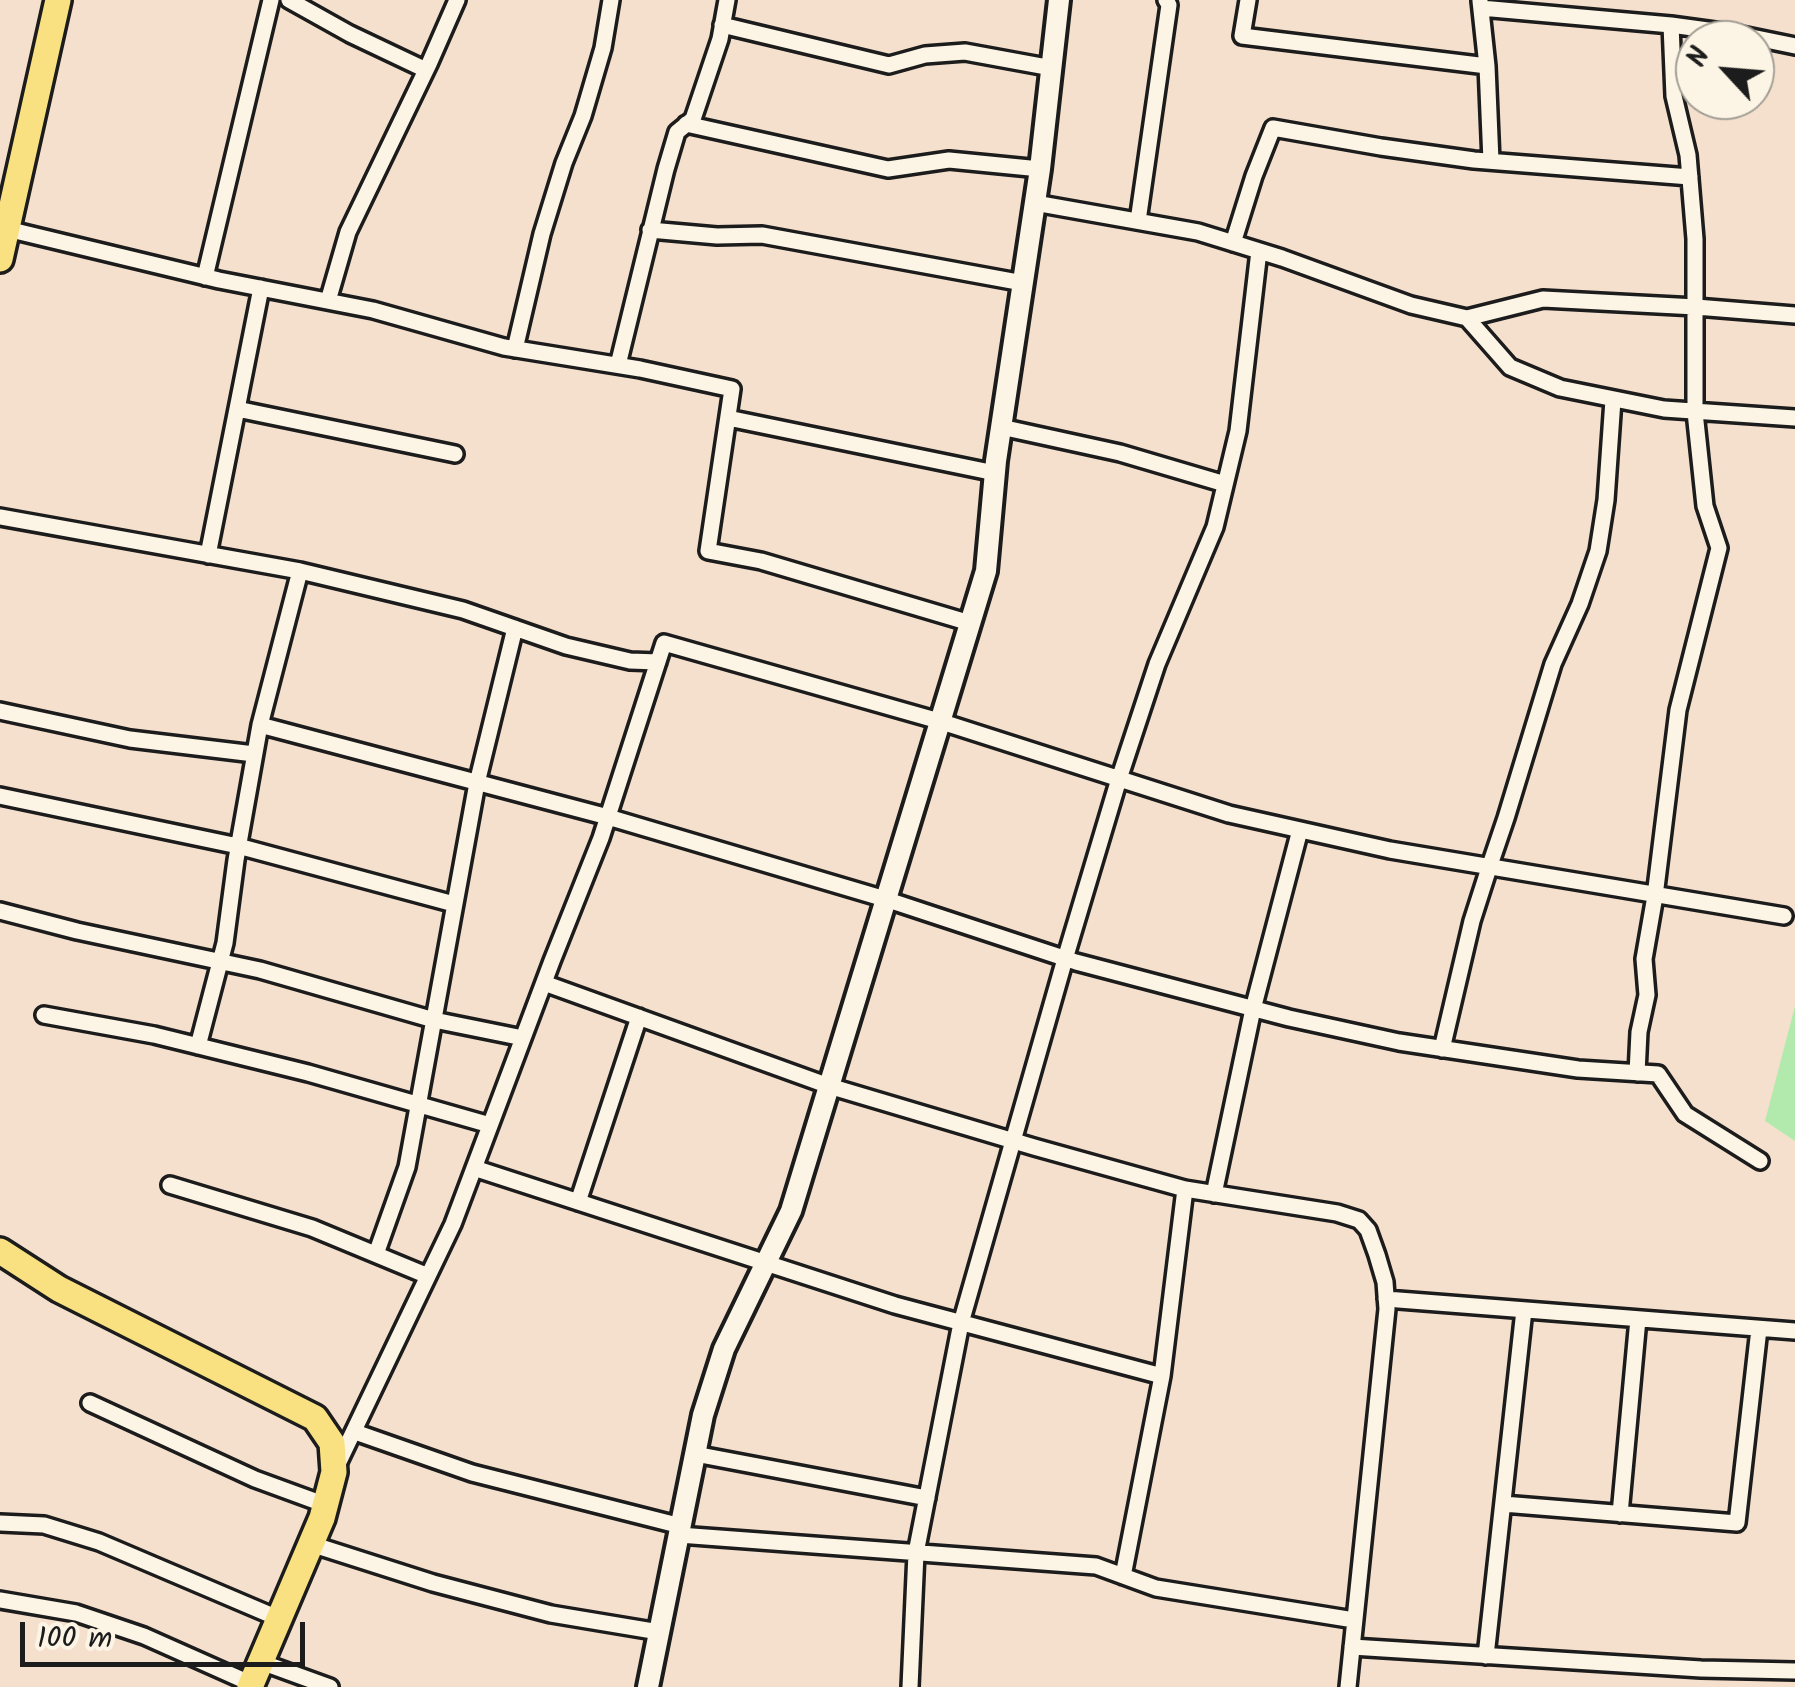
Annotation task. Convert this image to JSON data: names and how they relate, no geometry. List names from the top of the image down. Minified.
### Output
{"scale_bar":"100 m","north":"top left"}
